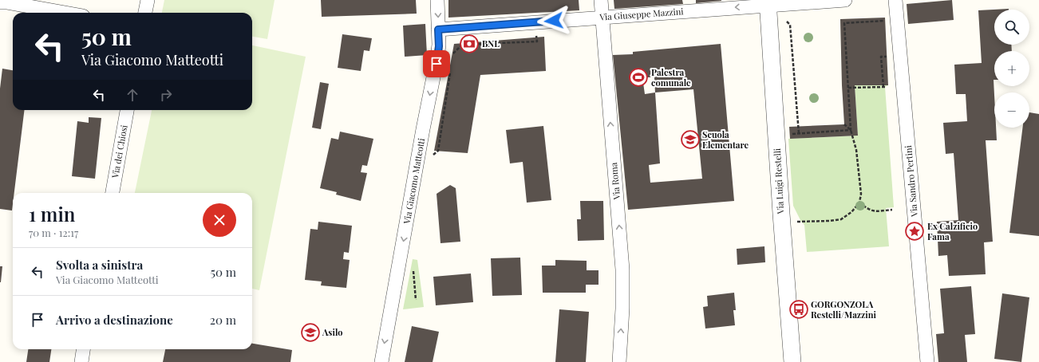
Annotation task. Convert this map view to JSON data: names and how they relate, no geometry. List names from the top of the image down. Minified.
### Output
{"streets":{"street":["Via Giuseppe Mazzini","Via dei Chiosi","Via Giacomo Matteotti","Via Roma","Via Luigi Restelli","Via Sandro Pertini"]},"crossings":[["Via Giuseppe Mazzini","Via Giacomo Matteotti"],["Via Giuseppe Mazzini","Via Roma"],["Via Giuseppe Mazzini","Via Luigi Restelli"]],"one_way":["Via Giuseppe Mazzini","Via Giacomo Matteotti","Via Roma"],"places":{"bank":["BNL"],"sports":["Palestra comunale"],"school or university":["Scuola Elementare","Asilo"],"place":["Ex Calzificio Fama"],"bus stop":["GORGONZOLA Restelli/Mazzini"]},"page":{"map_buttons":["+","−"],"turn":["50 m","Via Giacomo Matteotti"],"heading":["1 min","70 m · 12:17"],"list":[{"name":"Svolta a sinistra","note":"Via Giacomo Matteotti","value":"50 m"},{"name":"Arrivo a destinazione","value":"20 m"}]}}
